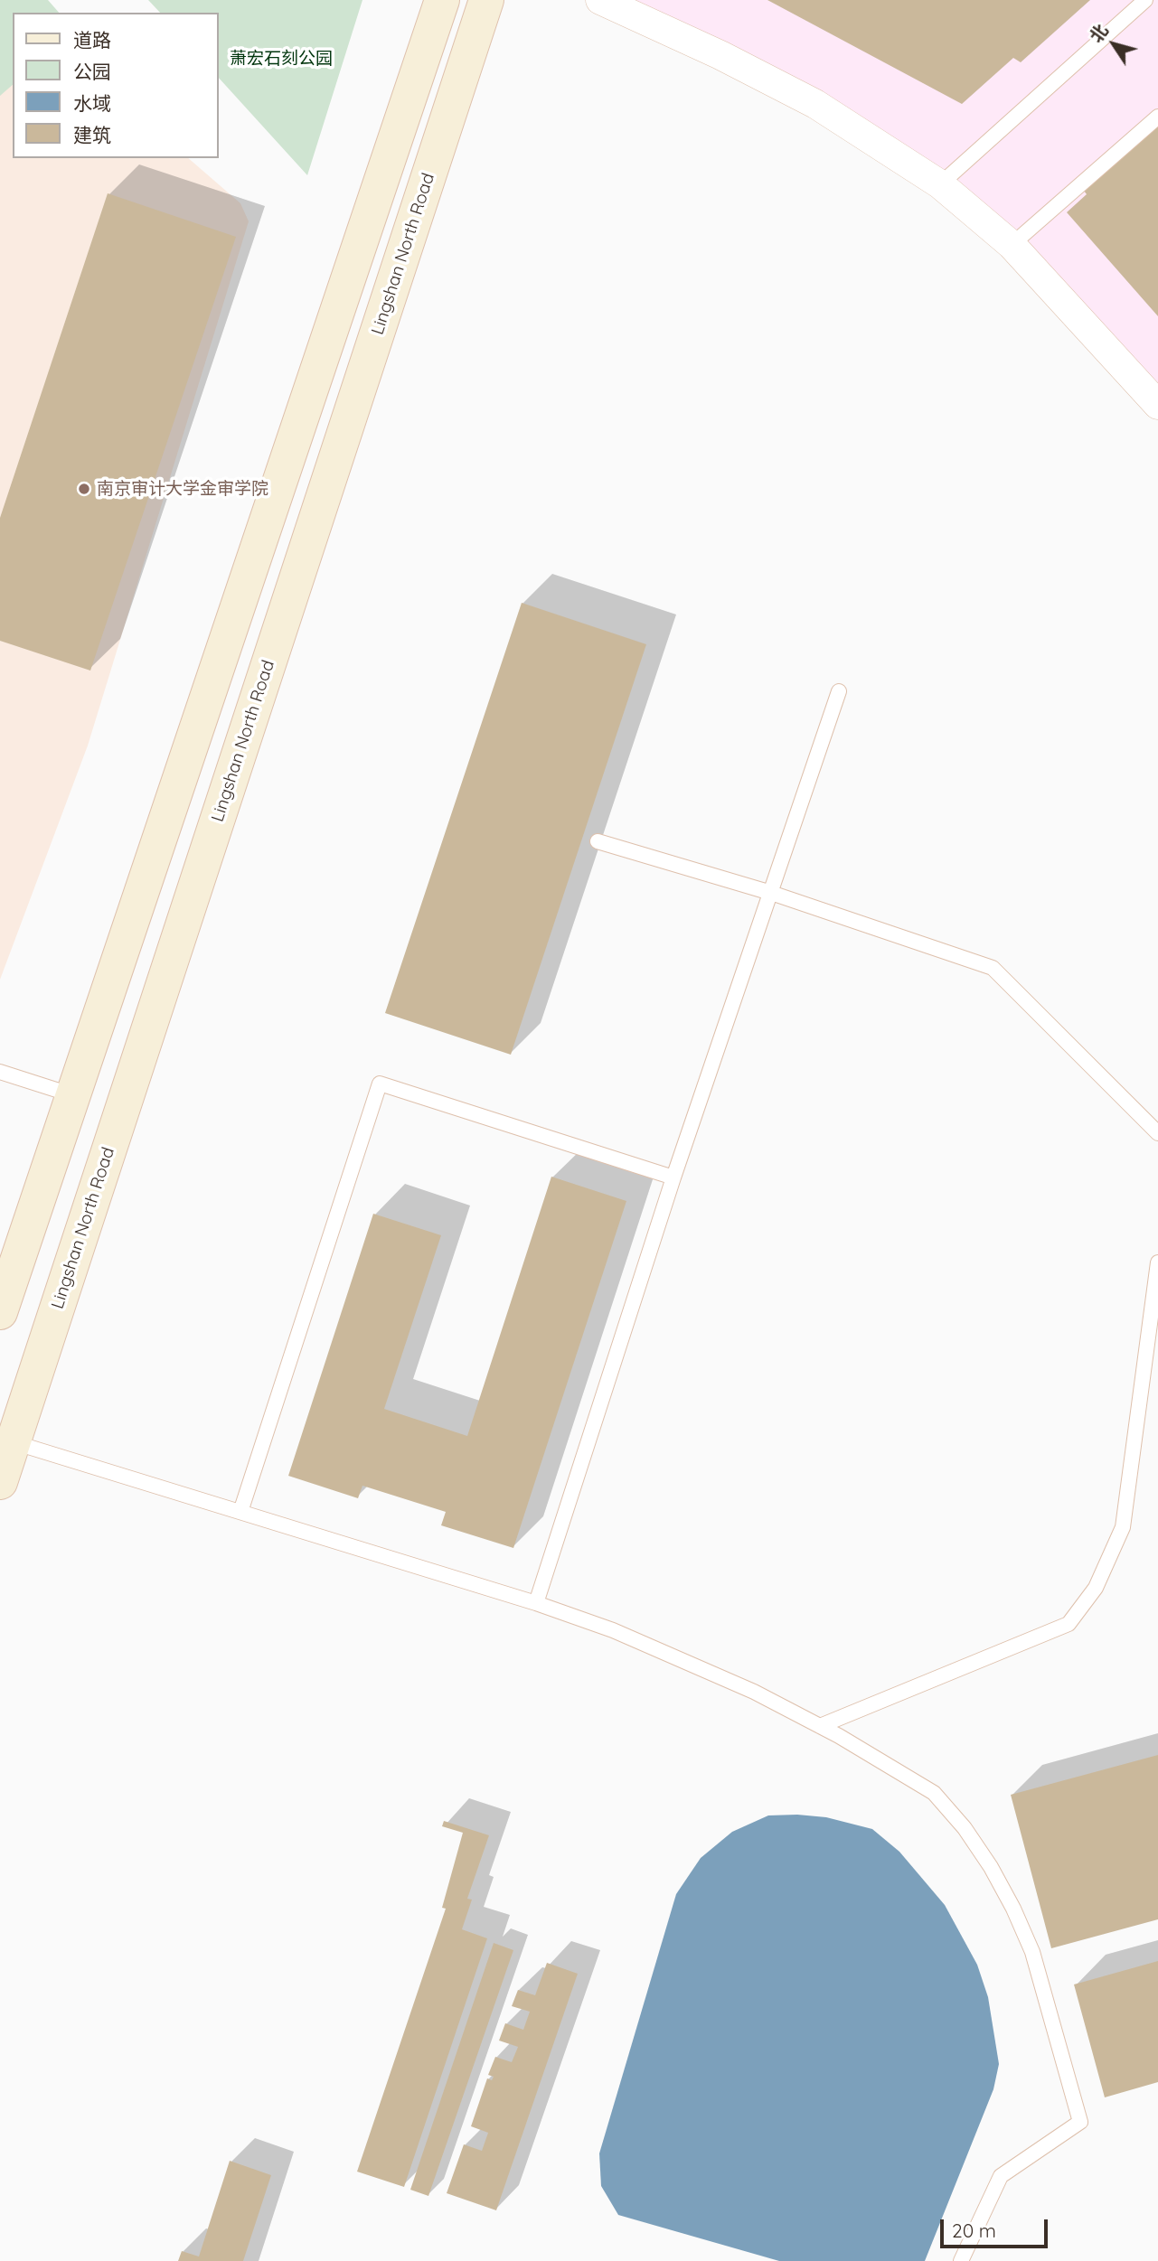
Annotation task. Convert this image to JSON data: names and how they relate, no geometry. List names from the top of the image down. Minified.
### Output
{"streets":{"street":["Lingshan North Road"]},"parks":["萧宏石刻公园"],"places":["南京审计大学金审学院"],"legend":["道路","公园","水域","建筑"],"scale_bar":"20 m","north":"top left"}
